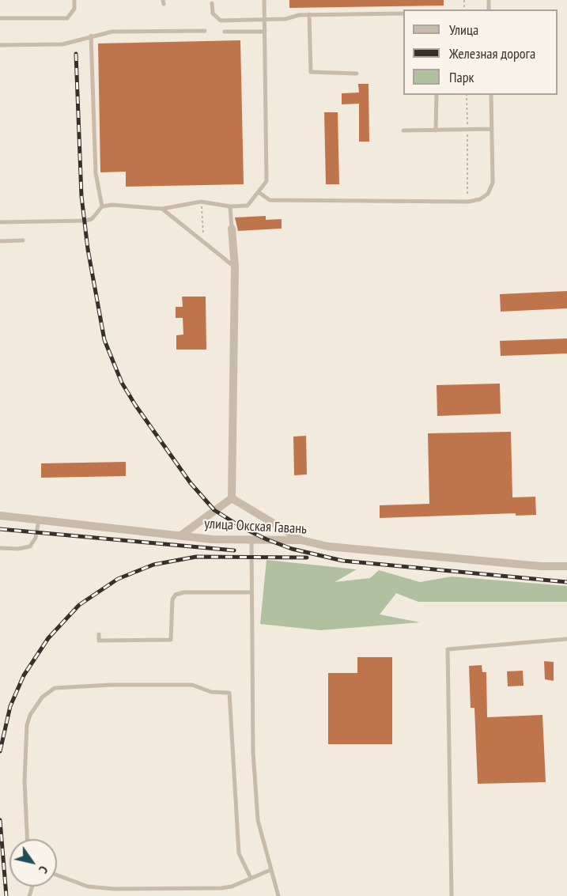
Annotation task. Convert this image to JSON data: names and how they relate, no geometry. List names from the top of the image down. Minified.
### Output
{"streets":{"street":["улица Окская Гавань"]},"legend":["Улица","Железная дорога","Парк"],"north":"bottom right"}
